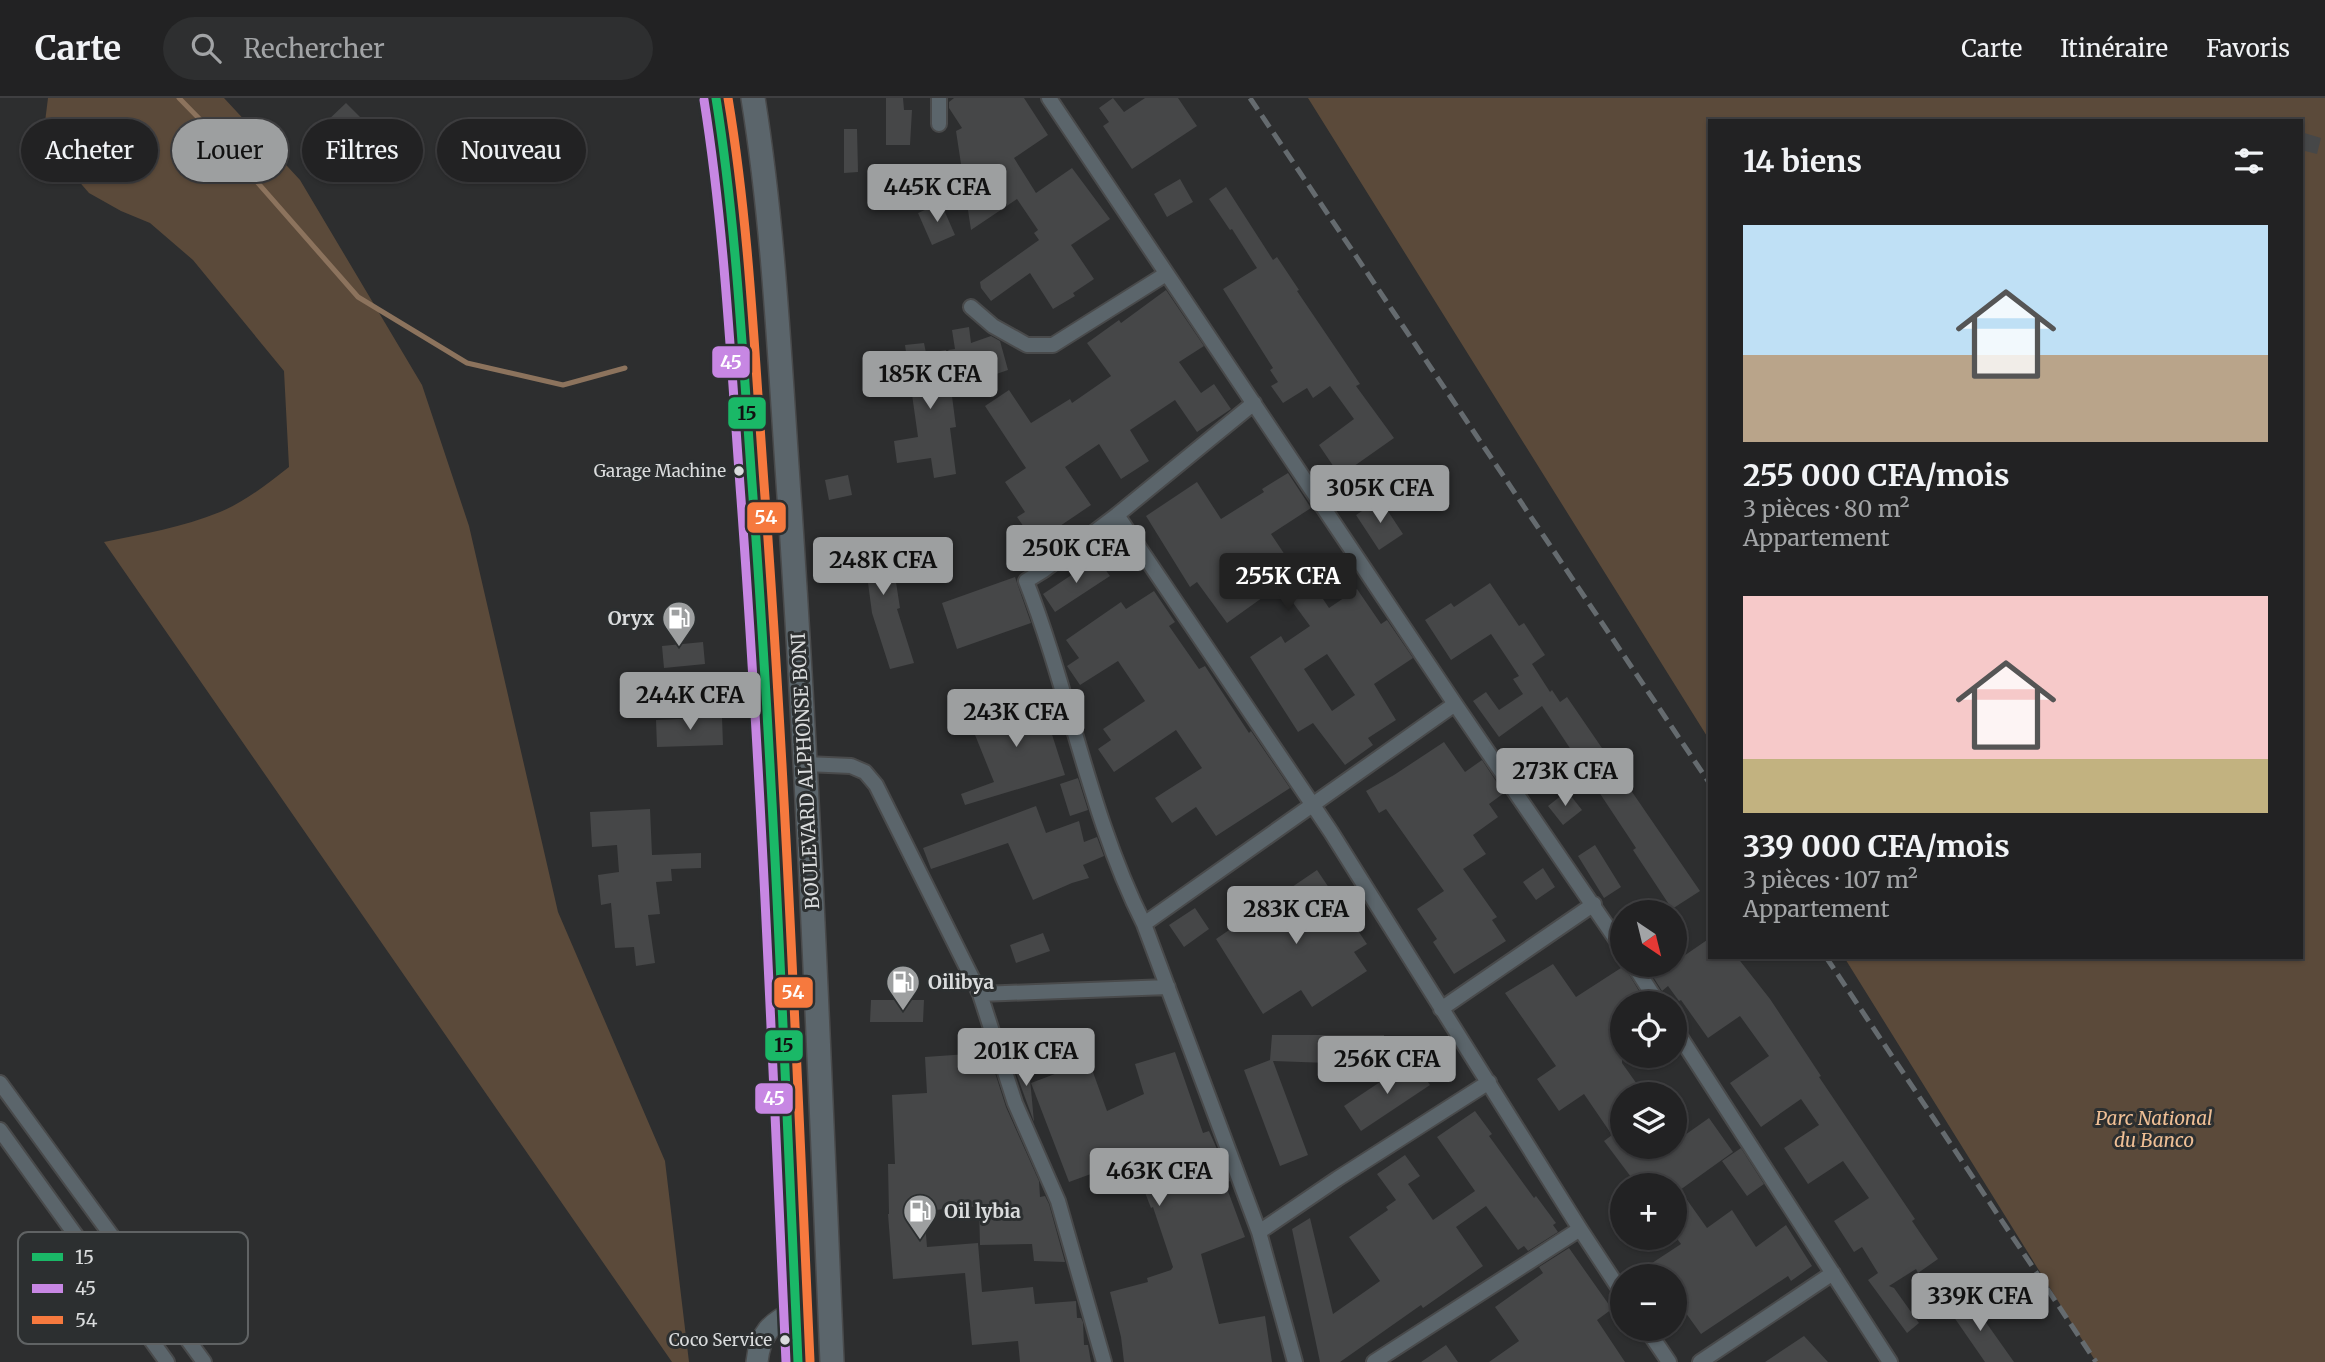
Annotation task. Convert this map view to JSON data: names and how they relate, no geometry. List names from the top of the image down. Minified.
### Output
{"streets":{"main road":["BOULEVARD ALPHONSE BONI"]},"parks":["Parc National du Banco"],"places":{"other":["Garage Machine","Coco Service"],"fuel station":["Oryx","Oilibya","Oil lybia"]},"lines":["transit line 15","transit line 54","transit line 45"],"legend":["15","45","54"],"north":"bottom right","page":{"header":"Carte","search":"Rechercher","nav":["Carte","Itinéraire","Favoris"],"chip":["Acheter","Louer","Filtres","Nouveau"],"heading":"14 biens","price":["445K CFA","185K CFA","305K CFA","250K CFA","248K CFA","255K CFA","244K CFA","243K CFA","273K CFA","283K CFA","201K CFA","256K CFA","463K CFA","339K CFA"],"list":[{"name":"255 000 CFA/mois","note":"3 pièces · 80 m² · Appartement"},{"name":"339 000 CFA/mois","note":"3 pièces · 107 m² · Appartement"}],"map_buttons":["+","−"]}}
